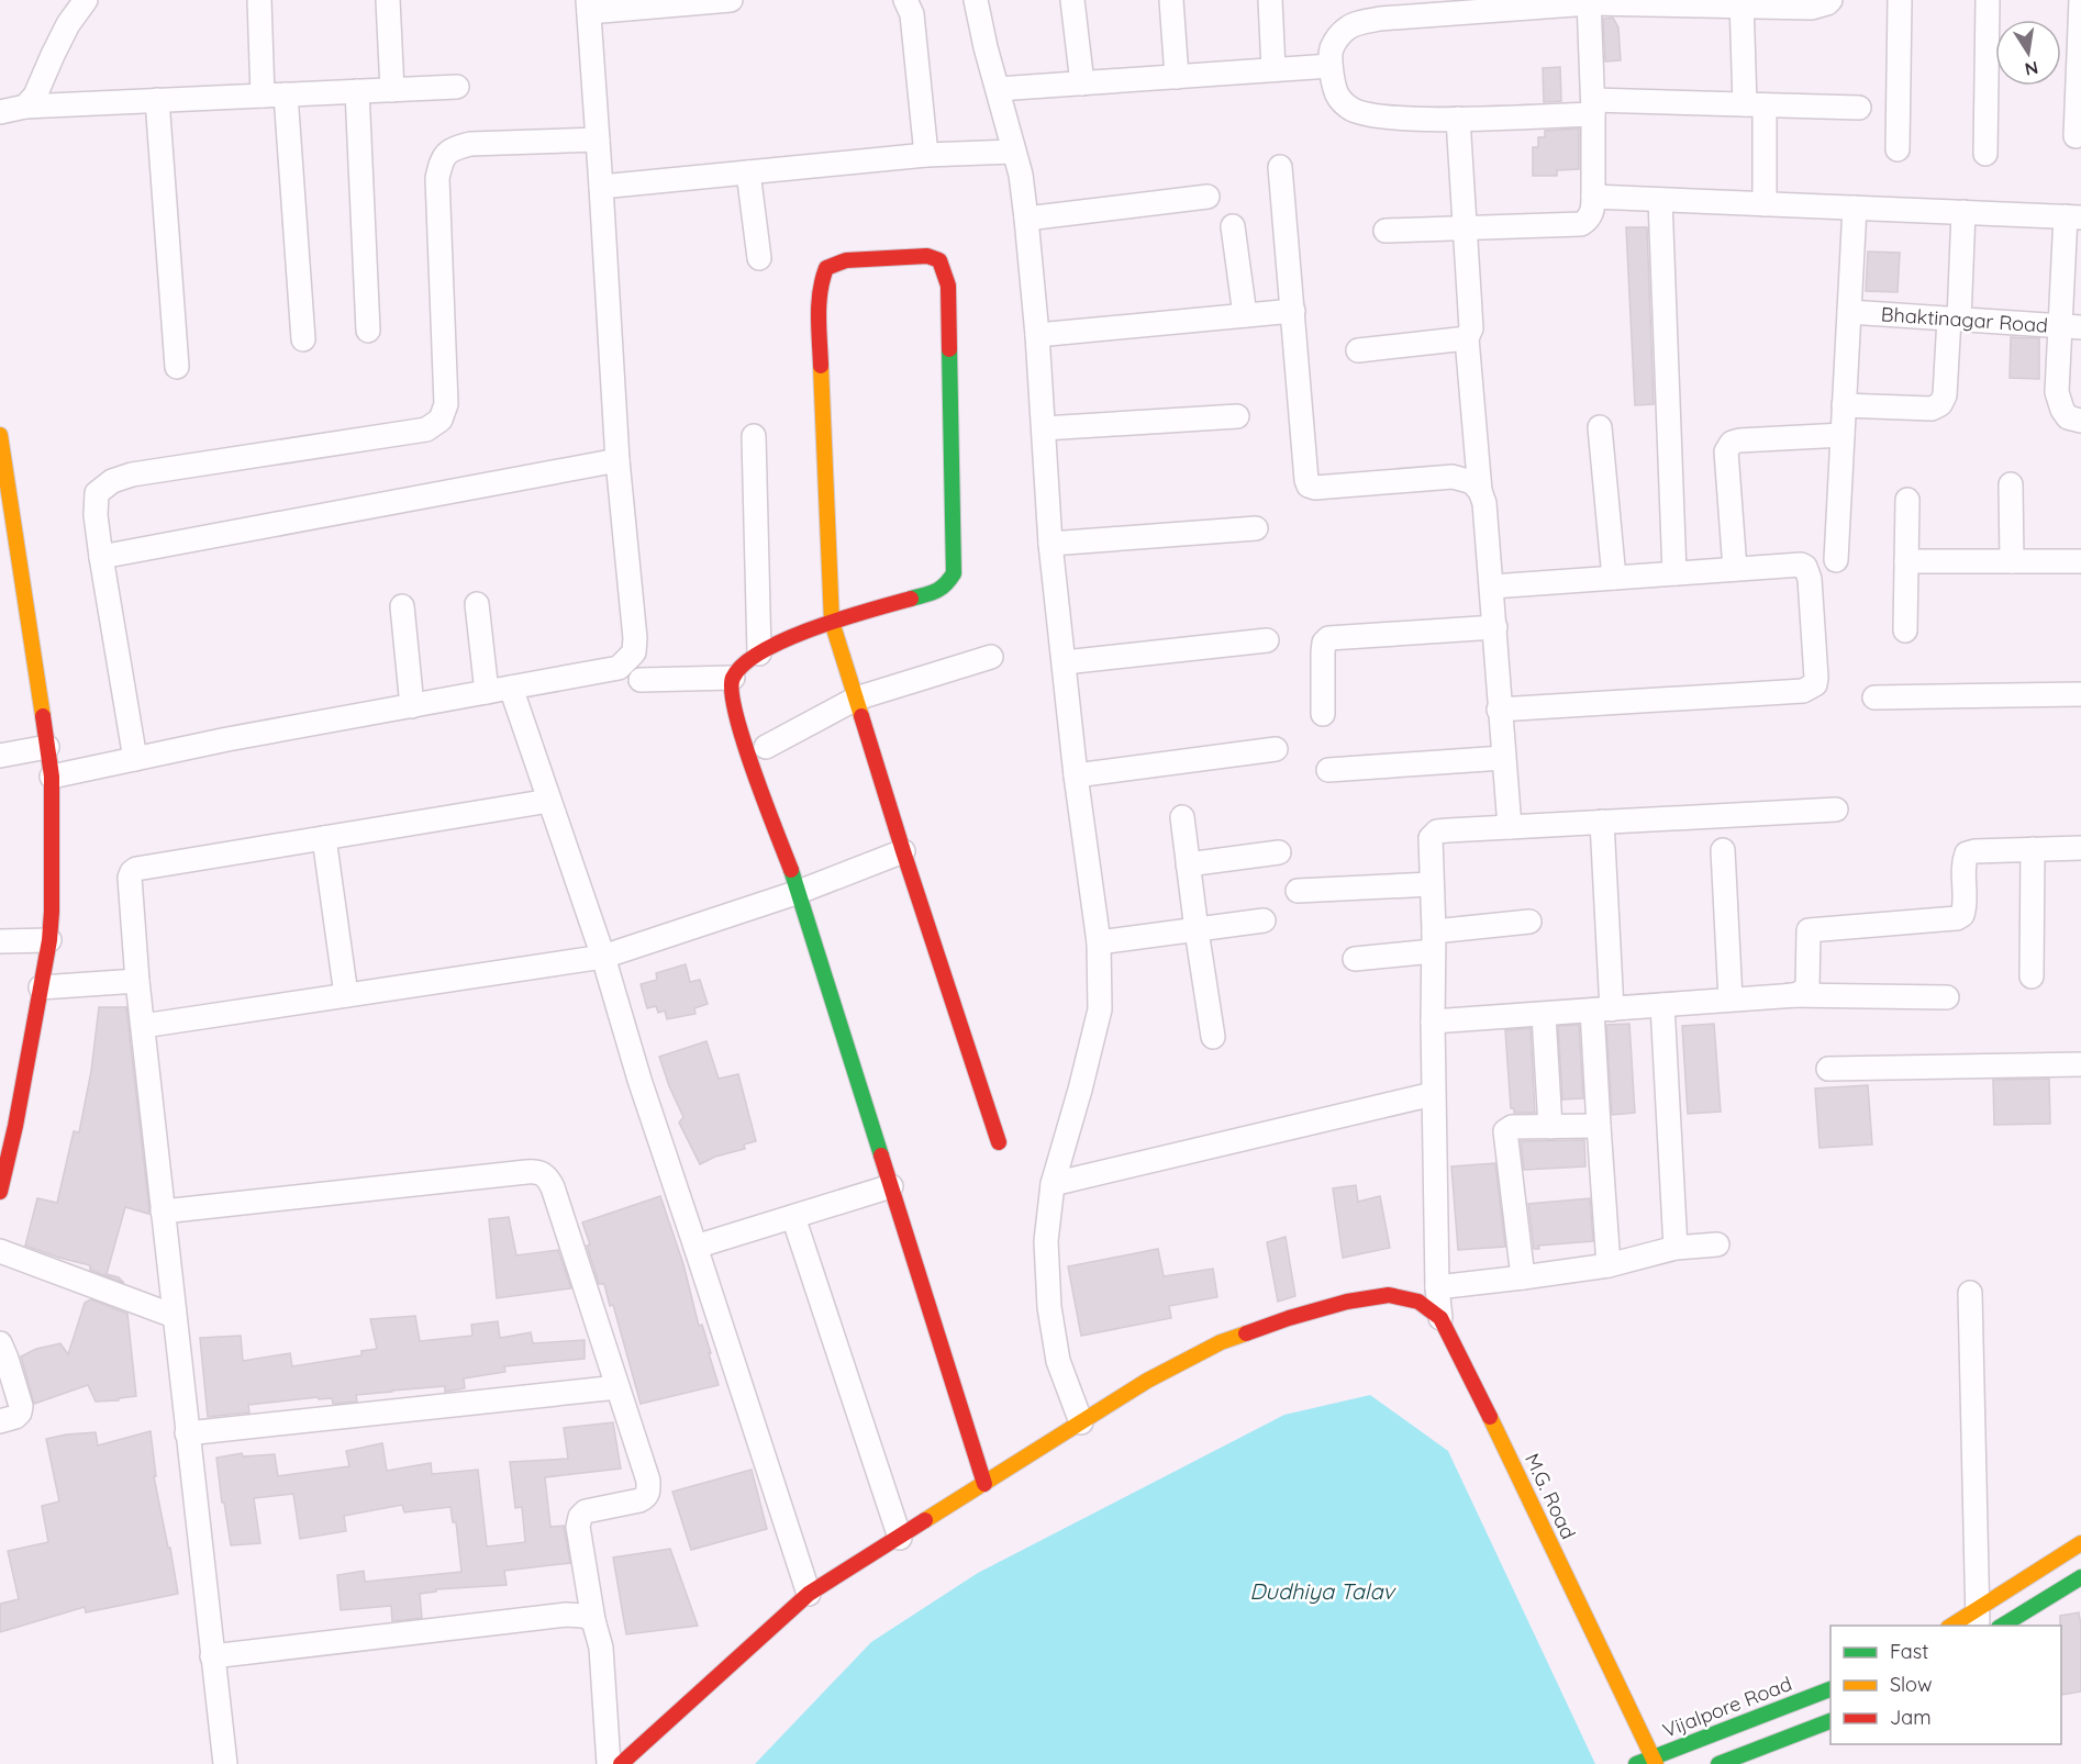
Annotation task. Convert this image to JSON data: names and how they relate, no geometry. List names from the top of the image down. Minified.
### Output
{"streets":{"main road":["M.G. Road","Vijalpore Road"],"street":["Bhaktinagar Road"]},"crossings":[["M.G. Road","Vijalpore Road"]],"water":["Dudhiya Talav"],"legend":["Fast","Slow","Jam"],"north":"bottom"}
